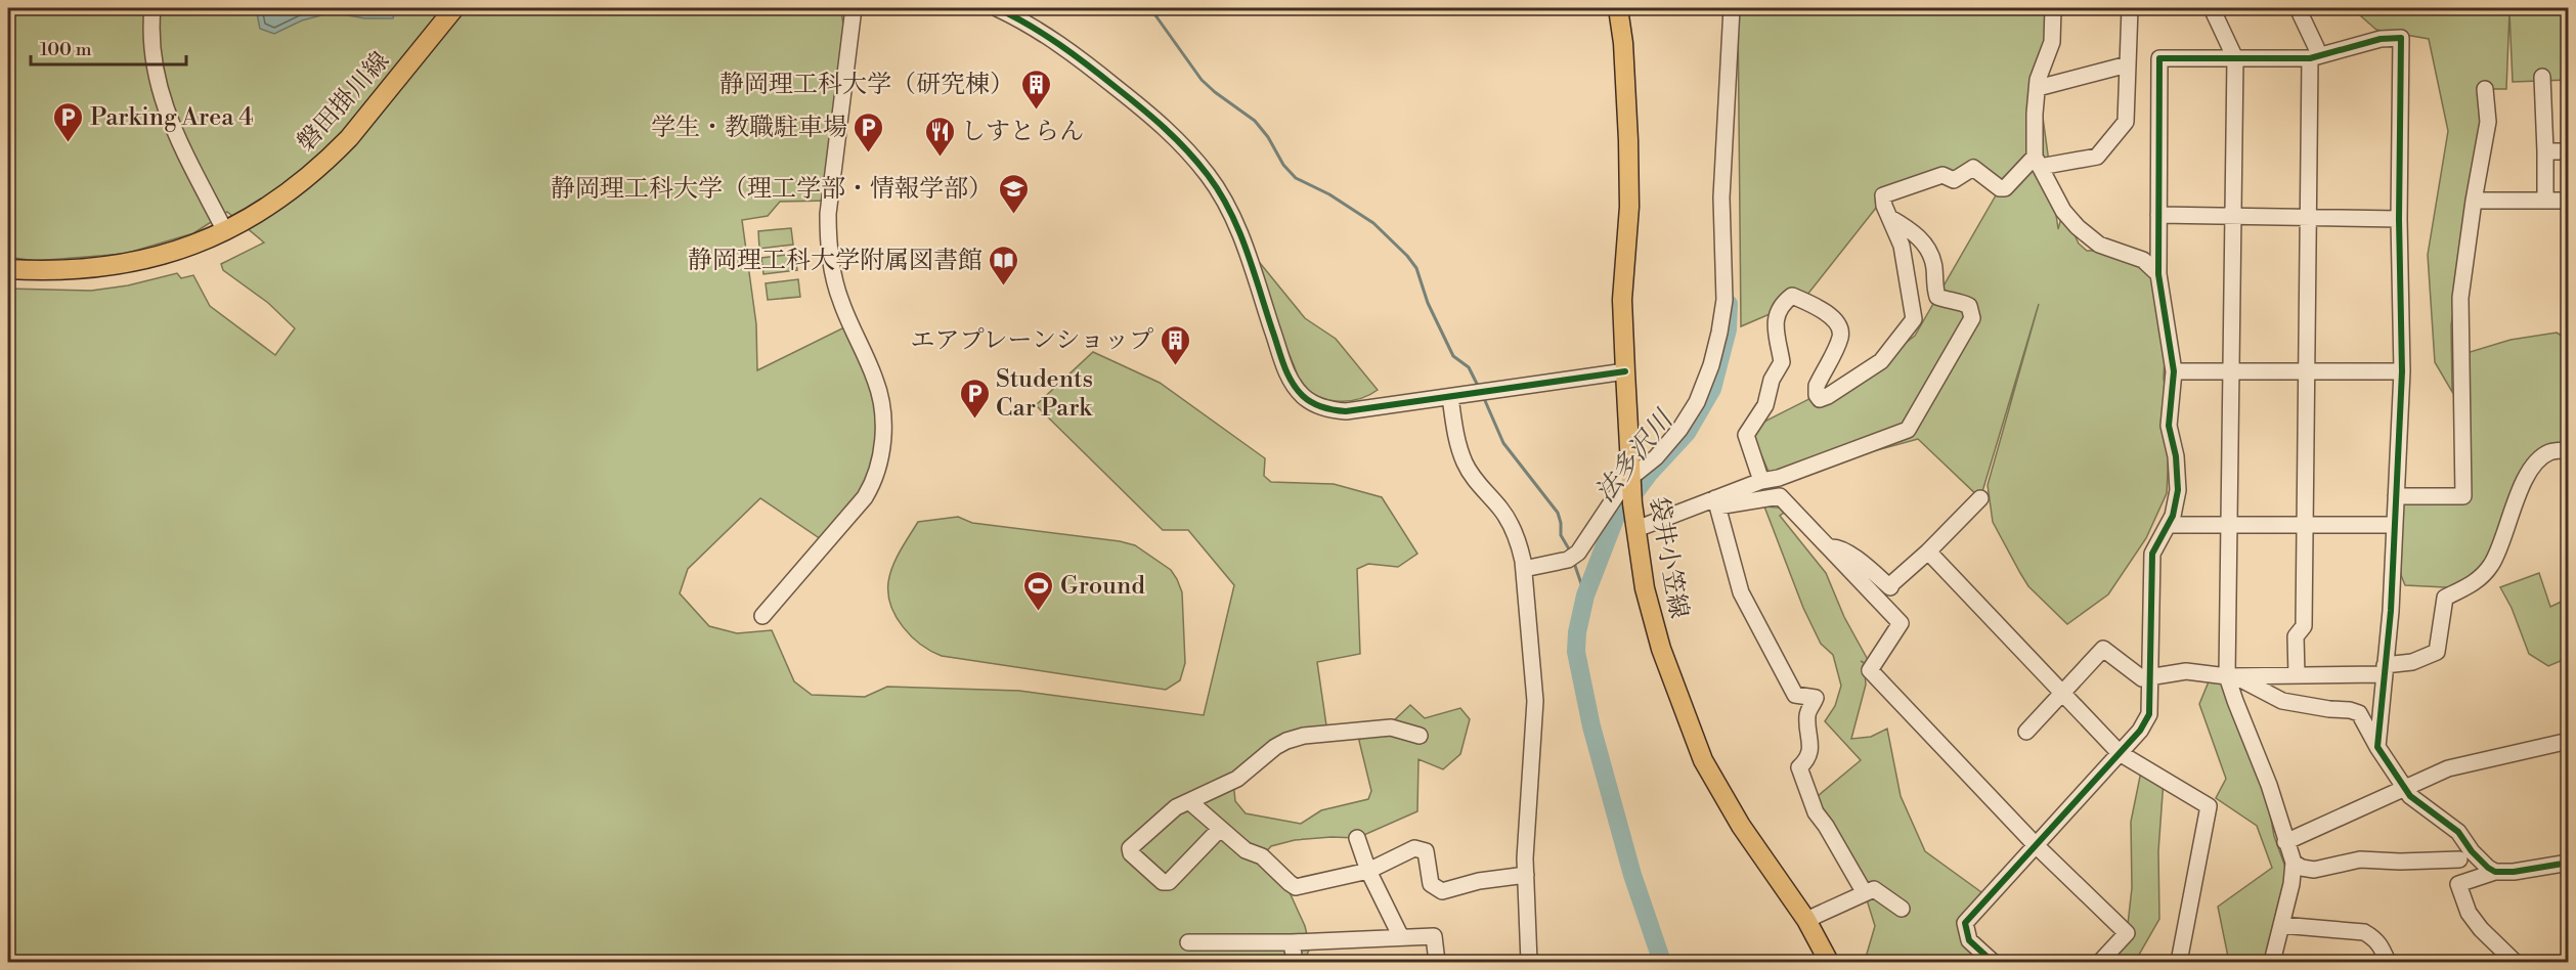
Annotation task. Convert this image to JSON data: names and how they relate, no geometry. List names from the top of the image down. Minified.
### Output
{"streets":{"main road":["磐田掛川線","袋井小笠線"]},"water":["法多沢川"],"places":{"building":["静岡理工科大学（研究棟）","エアプレーンショップ"],"parking":["Parking Area 4","学生・教職駐車場","Students Car Park"],"restaurant":["しすとらん"],"school or university":["静岡理工科大学（理工学部・情報学部）"],"library":["静岡理工科大学附属図書館"],"sports":["Ground"]},"scale_bar":"100 m"}
